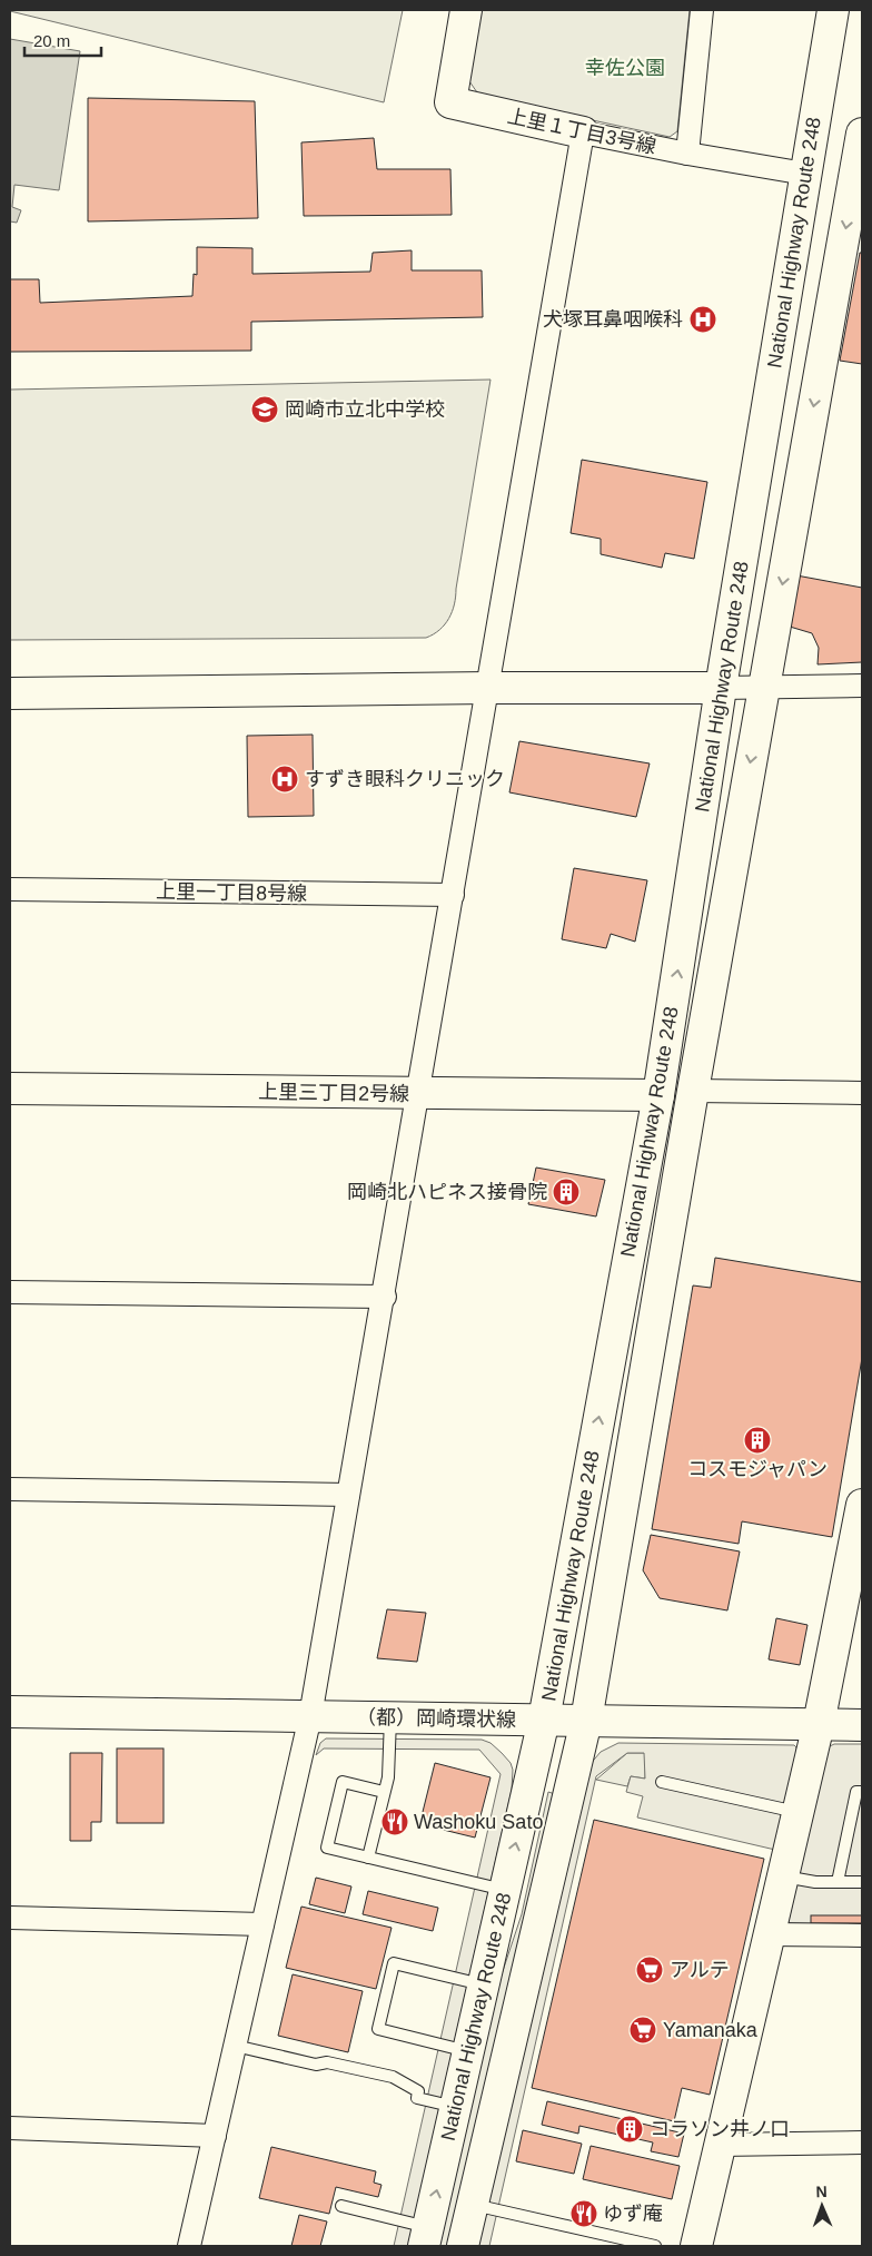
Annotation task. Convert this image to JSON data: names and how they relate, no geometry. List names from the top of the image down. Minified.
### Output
{"streets":{"main road":["上里１丁目3号線","National Highway Route 248","上里三丁目2号線","（都）岡崎環状線"],"street":["上里一丁目8号線"]},"crossings":[["上里１丁目3号線","National Highway Route 248"],["National Highway Route 248","上里三丁目2号線"],["National Highway Route 248","（都）岡崎環状線"]],"parks":["幸佐公園"],"places":{"hospital":["犬塚耳鼻咽喉科","すずき眼科クリニック"],"school or university":["岡崎市立北中学校"],"building":["岡崎北ハピネス接骨院","コスモジャパン","コラソン井ノ口"],"restaurant":["Washoku Sato","ゆず庵"],"supermarket":["アルテ","Yamanaka"]},"scale_bar":"20 m","north":"top"}
